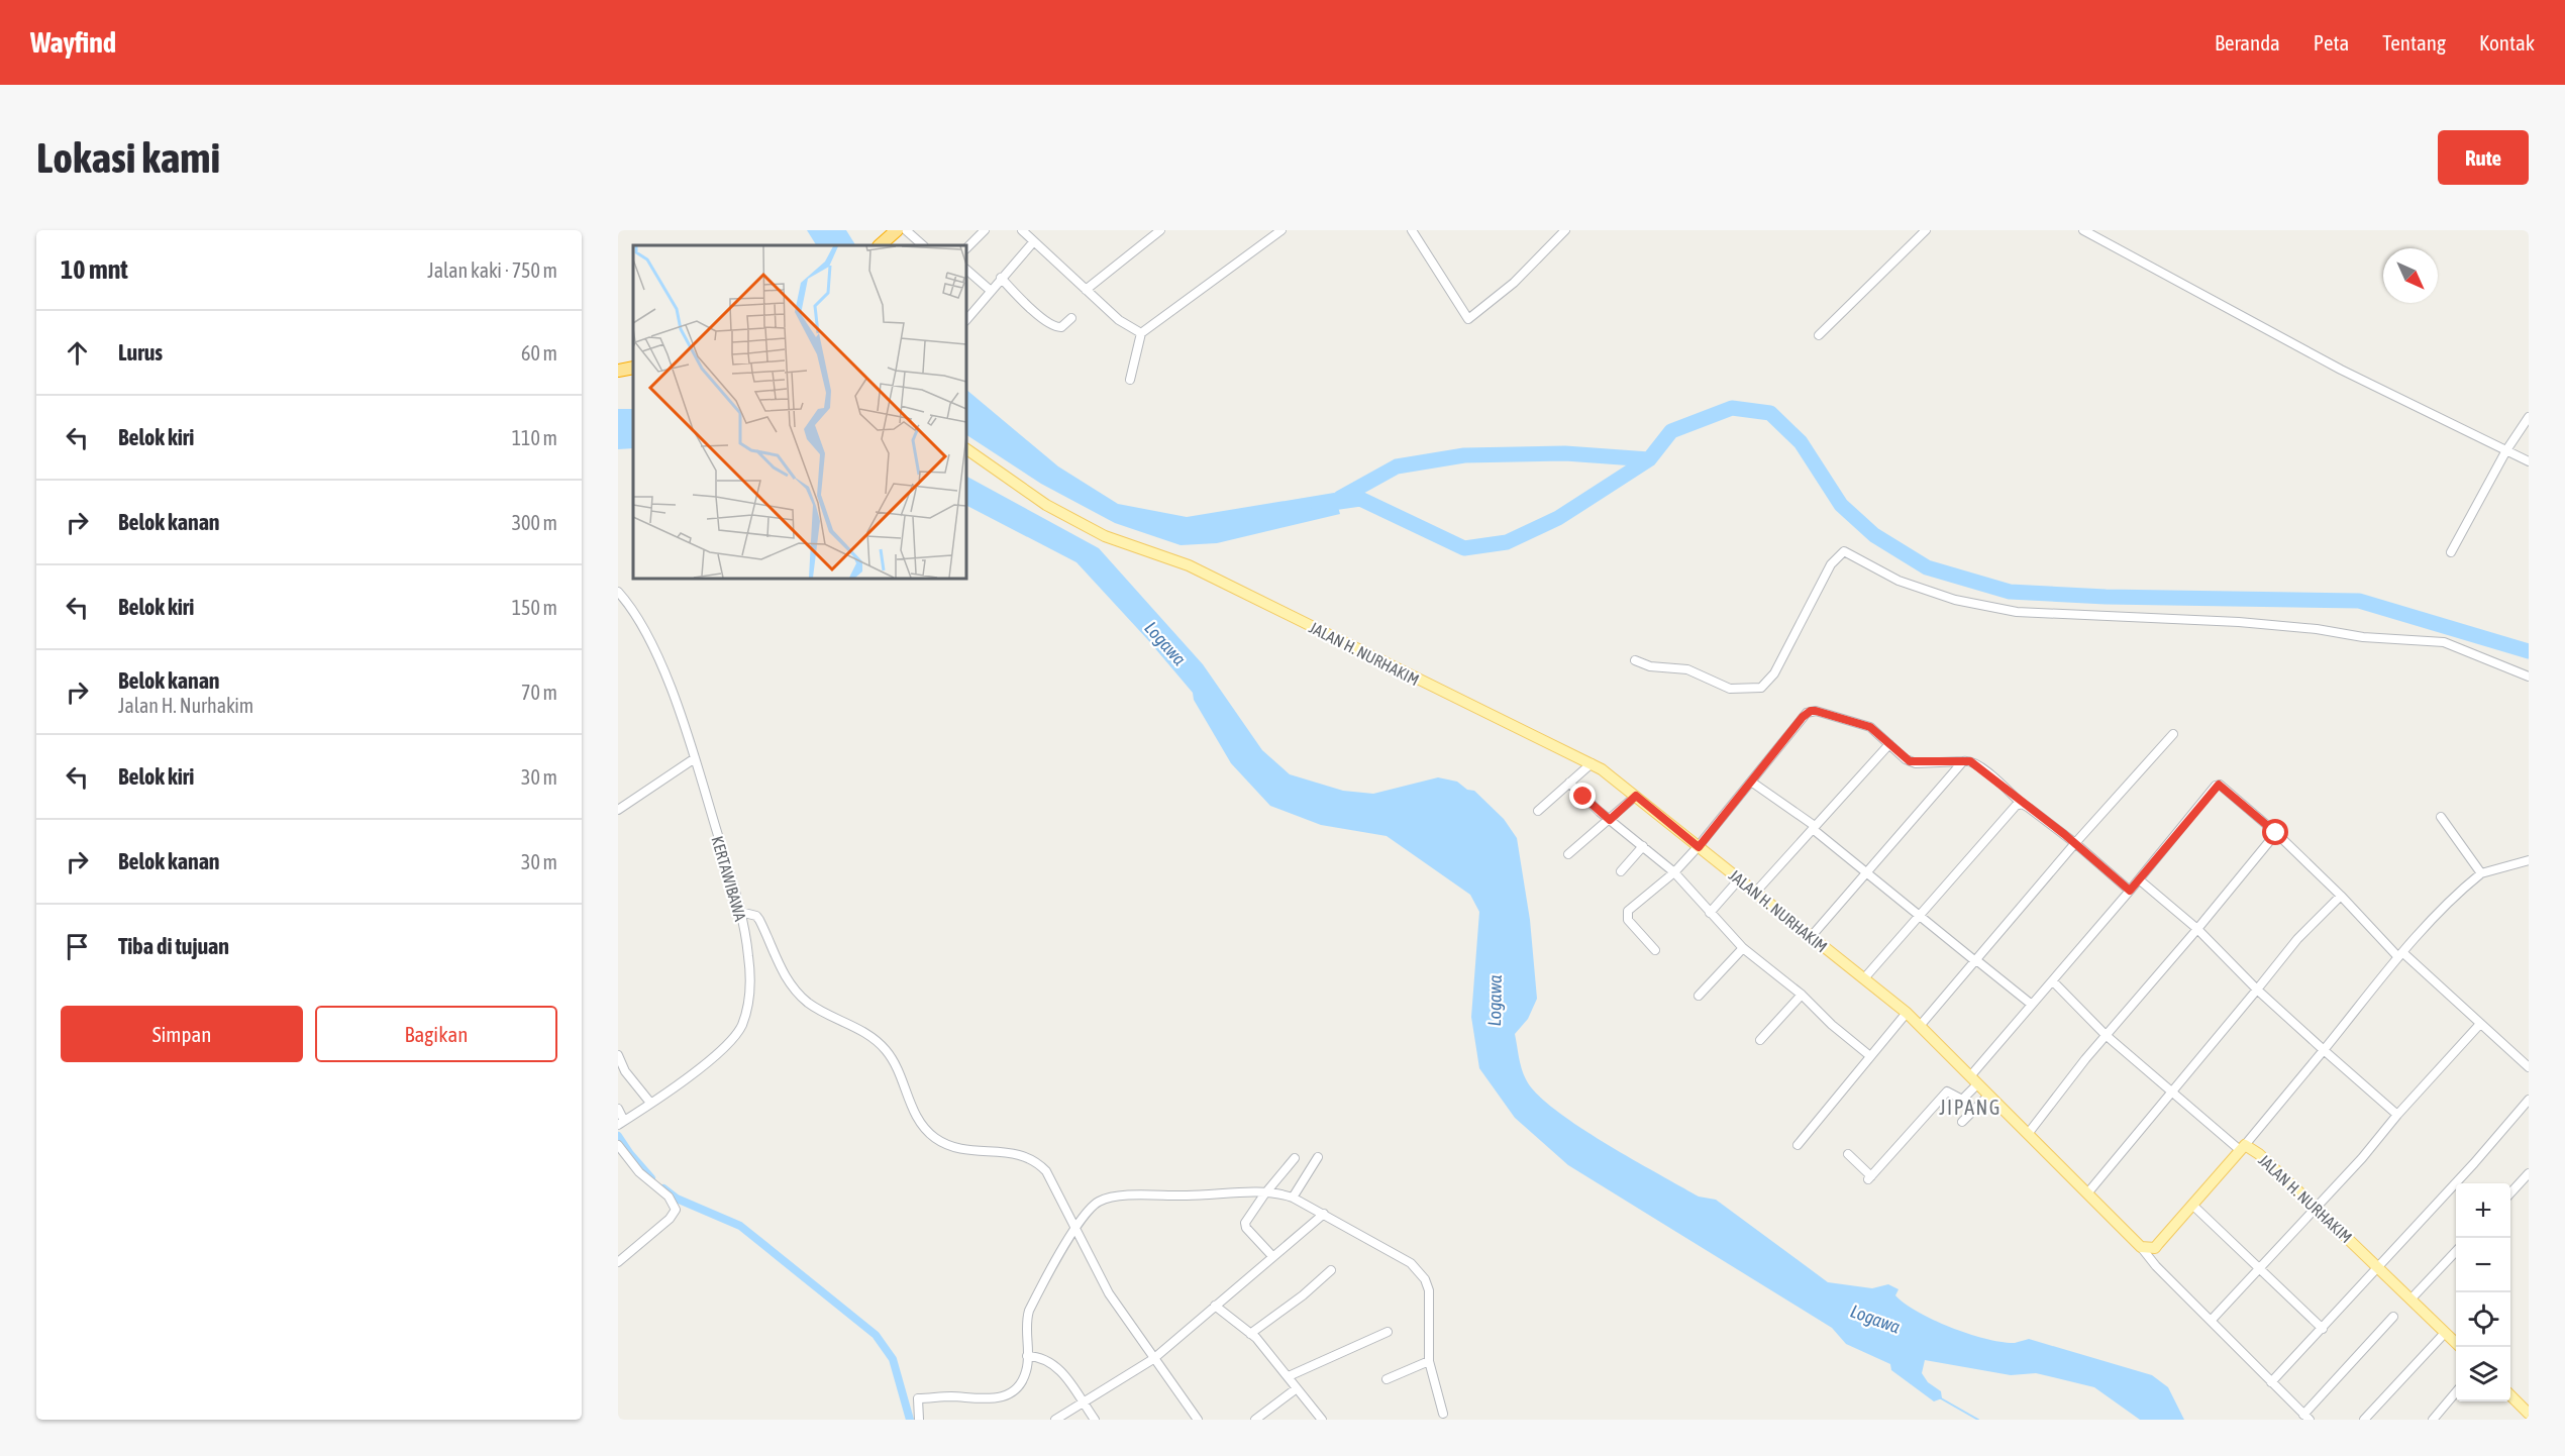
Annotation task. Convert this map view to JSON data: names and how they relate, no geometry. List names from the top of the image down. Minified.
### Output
{"streets":{"main road":["JALAN H. NURHAKIM"],"street":["KERTAWIBAWA"]},"districts":["JIPANG"],"water":["Logawa"],"north":"bottom right","page":{"header":"Wayfind","nav":["Beranda","Peta","Tentang","Kontak"],"buttons":["Rute",["Simpan","Bagikan"]],"title":"Lokasi kami","heading":["10 mnt","Jalan kaki · 750 m"],"list":[["Lurus","60 m"],["Belok kiri","110 m"],["Belok kanan","300 m"],["Belok kiri","150 m"],["Belok kanan","Jalan H. Nurhakim","70 m"],["Belok kiri","30 m"],["Belok kanan","30 m"],"Tiba di tujuan"],"map_buttons":["+","−"]}}
